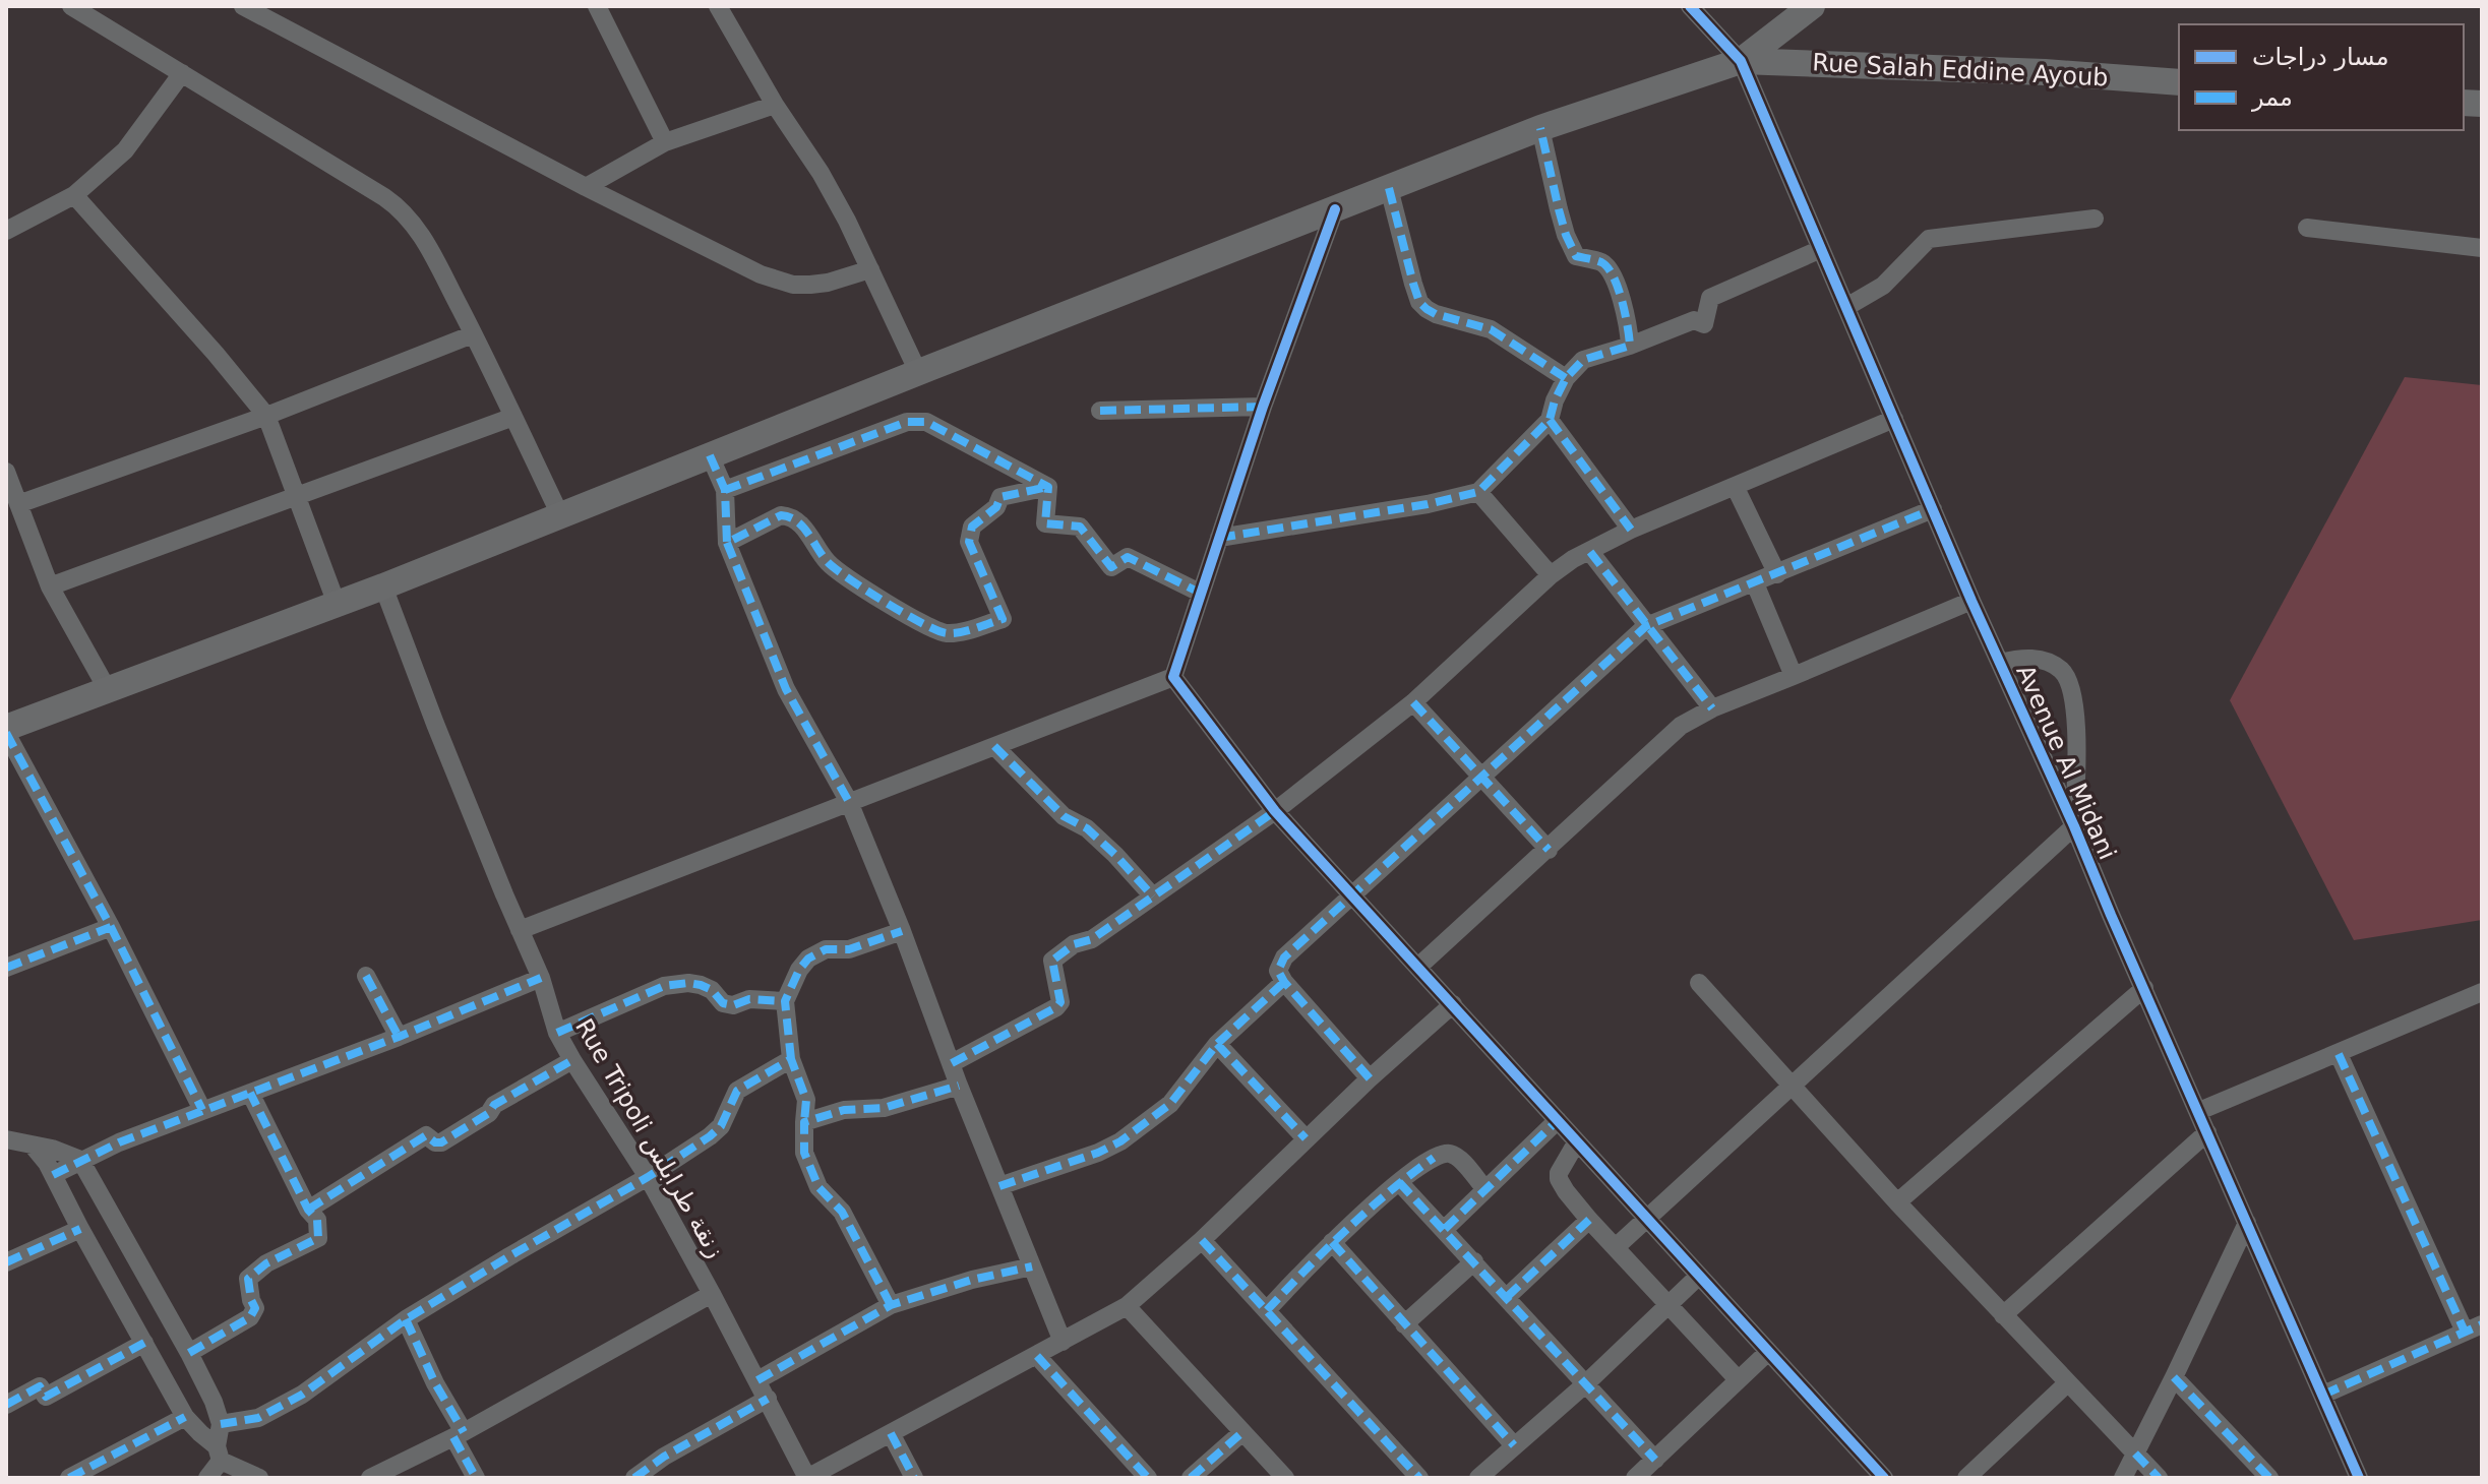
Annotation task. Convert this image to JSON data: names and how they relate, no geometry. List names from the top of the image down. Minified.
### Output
{"streets":{"main road":["Rue Salah Eddine Ayoub"],"street":["Avenue Al Midani","Rue Tripoli زنقة طرابلس"]},"crossings":[["Rue Salah Eddine Ayoub","Avenue Al Midani"]],"legend":["مسار دراجات","ممر"]}
